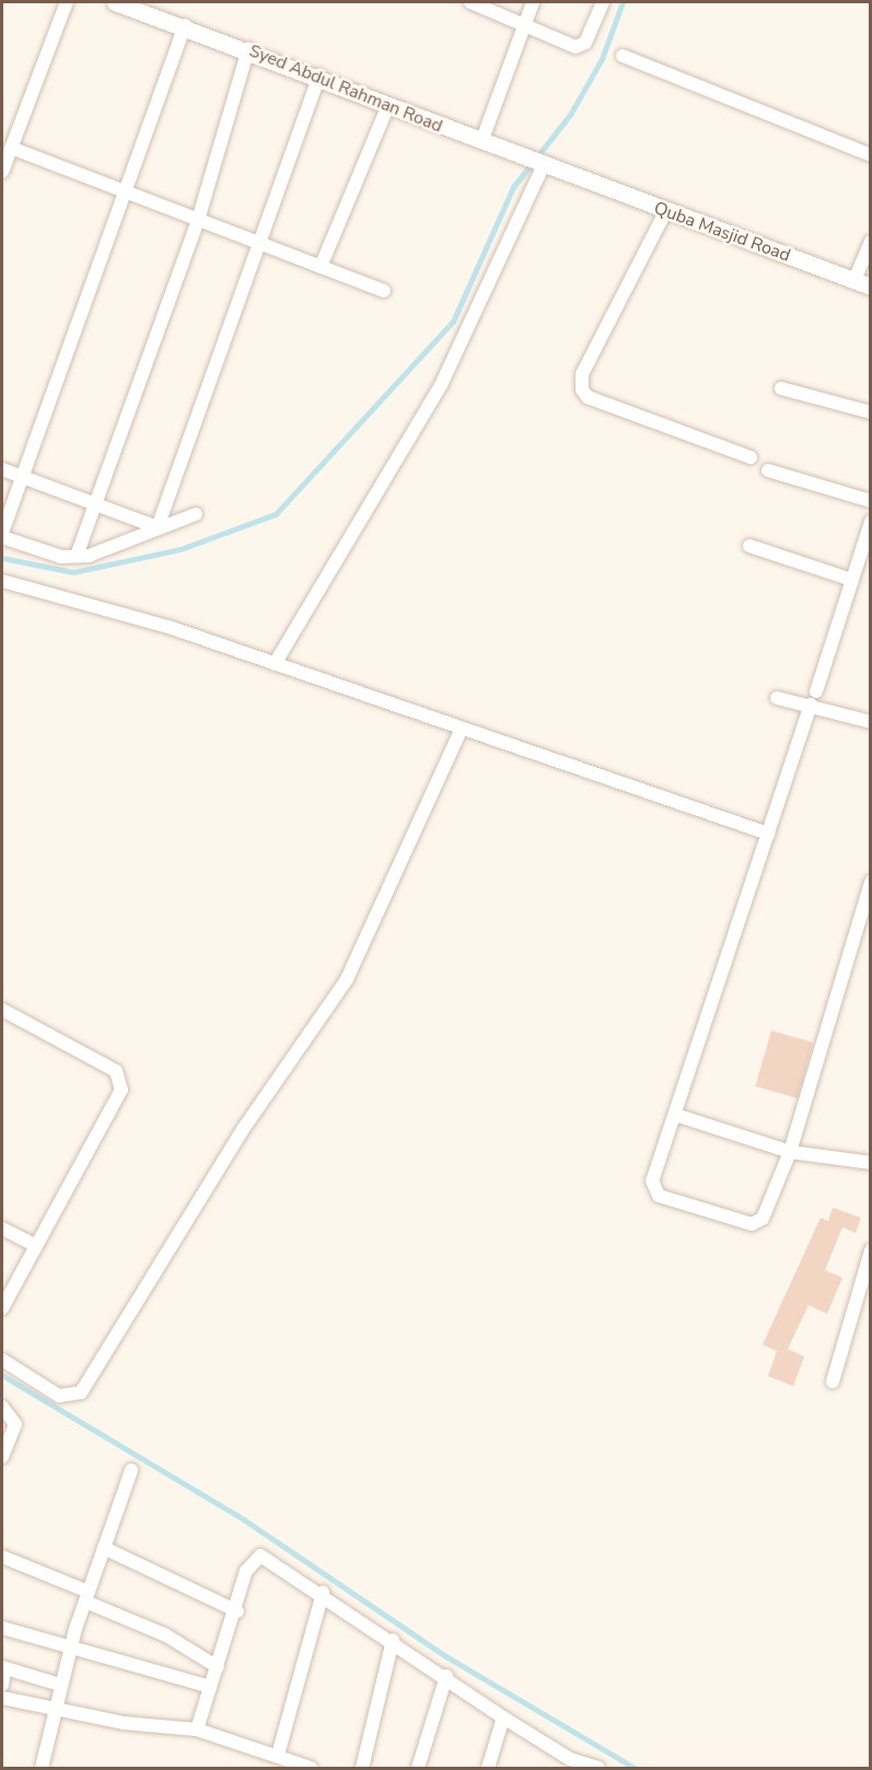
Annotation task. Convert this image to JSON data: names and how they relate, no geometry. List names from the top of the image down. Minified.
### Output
{"streets":{"street":["Syed Abdul Rahman Road","Quba Masjid Road"]},"crossings":[["Syed Abdul Rahman Road","Quba Masjid Road"]]}
